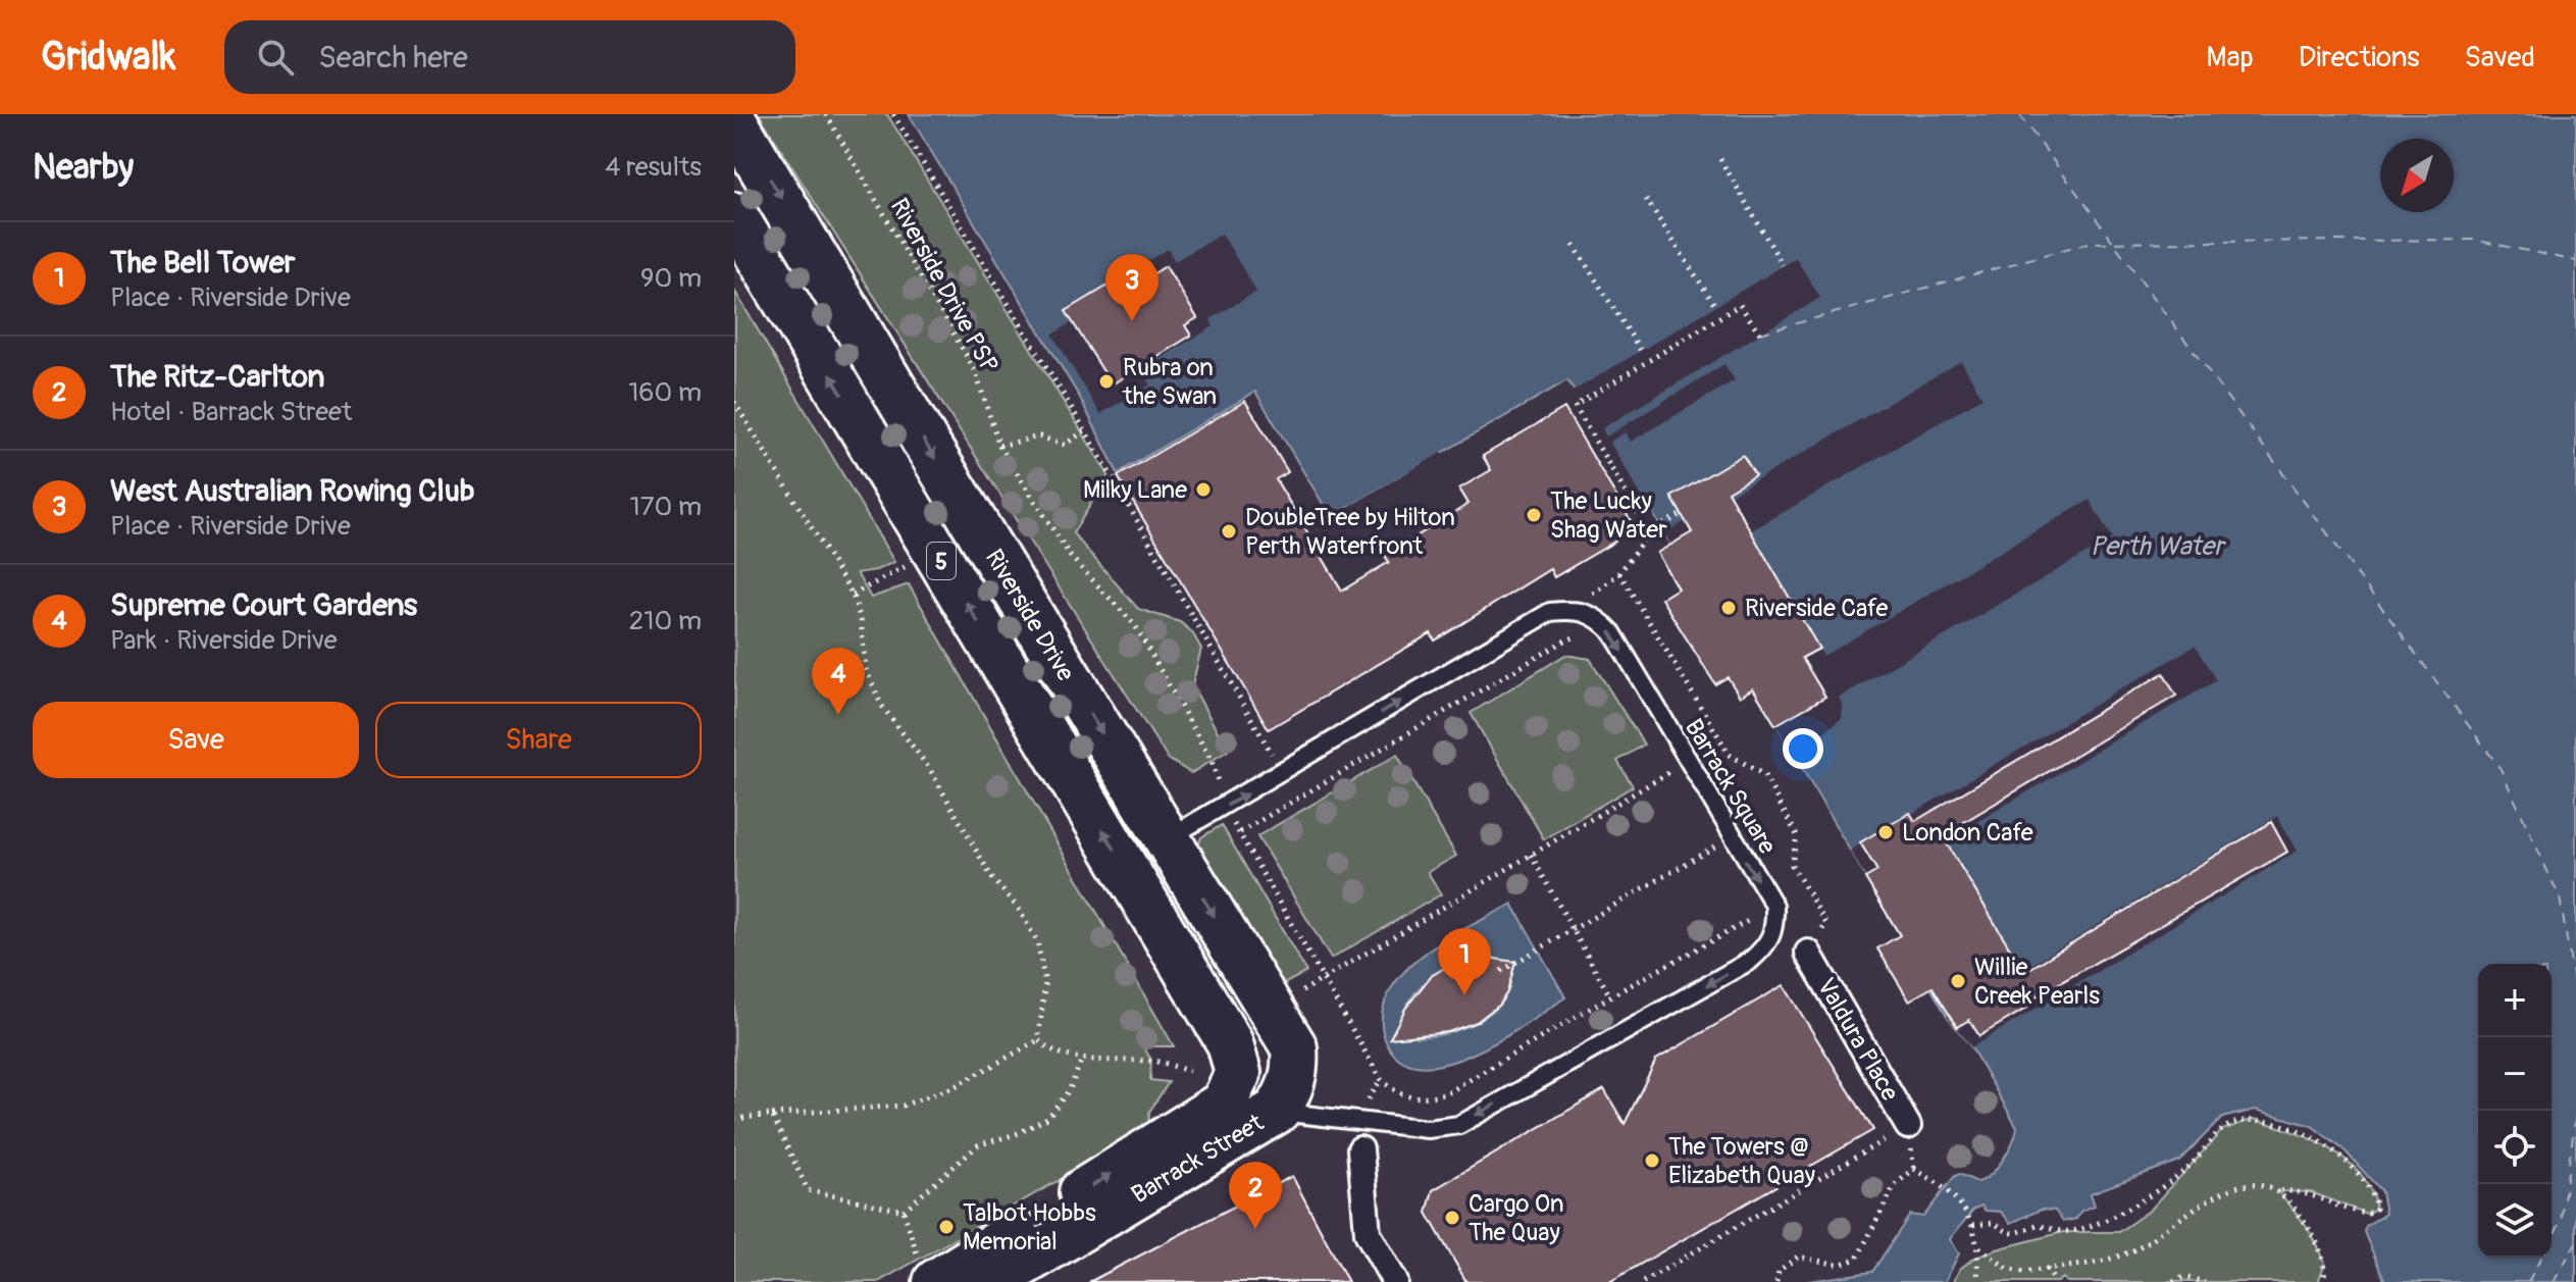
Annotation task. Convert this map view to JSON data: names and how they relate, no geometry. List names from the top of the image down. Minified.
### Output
{"streets":{"main road":["5","Riverside Drive","Barrack Street"],"street":["Valdura Place"],"lane":["Barrack Square"],"path":["Riverside Drive PSP"]},"crossings":[["Riverside Drive","Barrack Street"]],"one_way":["Barrack Square"],"water":["Perth Water"],"places":["Rubra on the Swan","Milky Lane","The Lucky Shag Water","DoubleTree by Hilton Perth Waterfront","Riverside Cafe","London Cafe","Willie Creek Pearls","The Towers @ Elizabeth Quay","Cargo On The Quay","Talbot Hobbs Memorial"],"north":"bottom left","page":{"header":"Gridwalk","search":"Search here","nav":["Map","Directions","Saved"],"heading":["Nearby","4 results"],"list":[{"mark":"1","name":"The Bell Tower","note":"Place · Riverside Drive","value":"90 m"},{"mark":"2","name":"The Ritz-Carlton","note":"Hotel · Barrack Street","value":"160 m"},{"mark":"3","name":"West Australian Rowing Club","note":"Place · Riverside Drive","value":"170 m"},{"mark":"4","name":"Supreme Court Gardens","note":"Park · Riverside Drive","value":"210 m"}],"pins":["3","4","1","2"],"buttons":["Save","Share"],"map_buttons":["+","−"]}}
